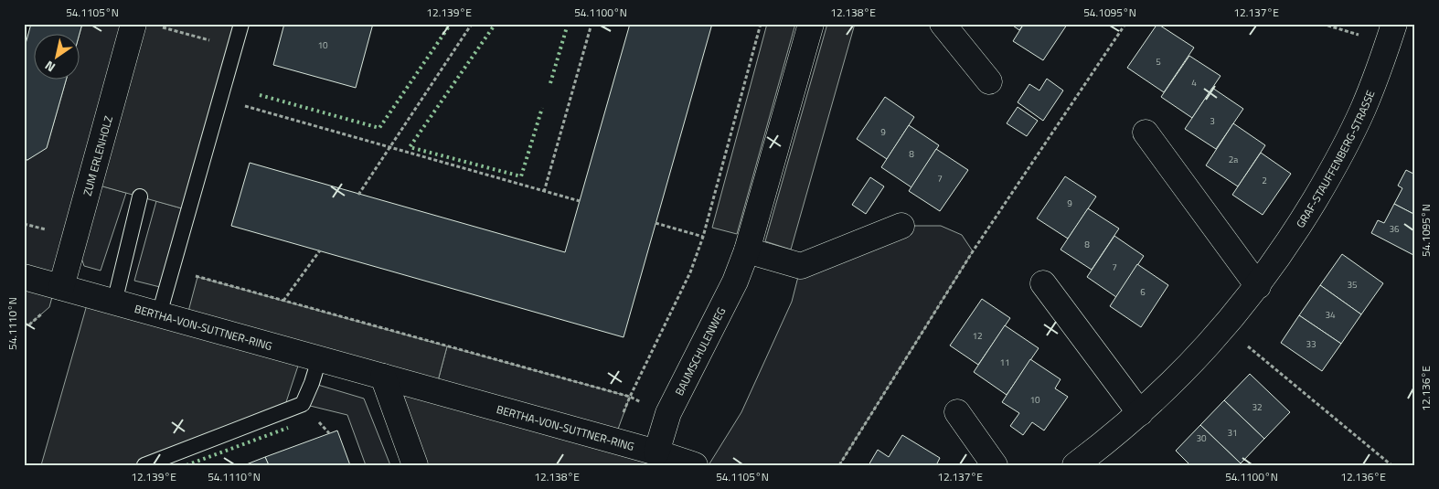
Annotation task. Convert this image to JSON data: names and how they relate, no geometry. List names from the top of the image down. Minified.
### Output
{"streets":{"street":["ZUM ERLENHOLZ","GRAF-STAUFFENBERG-STRASSE","BERTHA-VON-SUTTNER-RING","BAUMSCHULENWEG"]},"crossings":[["ZUM ERLENHOLZ","BERTHA-VON-SUTTNER-RING"],["BERTHA-VON-SUTTNER-RING","BAUMSCHULENWEG"]],"house_numbers":["10","5","4","3","9","8","2a","7","2","9","36","8","7","35","6","34","12","33","11","10","32","31","30"],"north":"bottom left","coordinates":["54.1105°N","12.139°E","54.1100°N","12.138°E","54.1095°N","12.137°E","54.1110°N","12.136°E"]}
